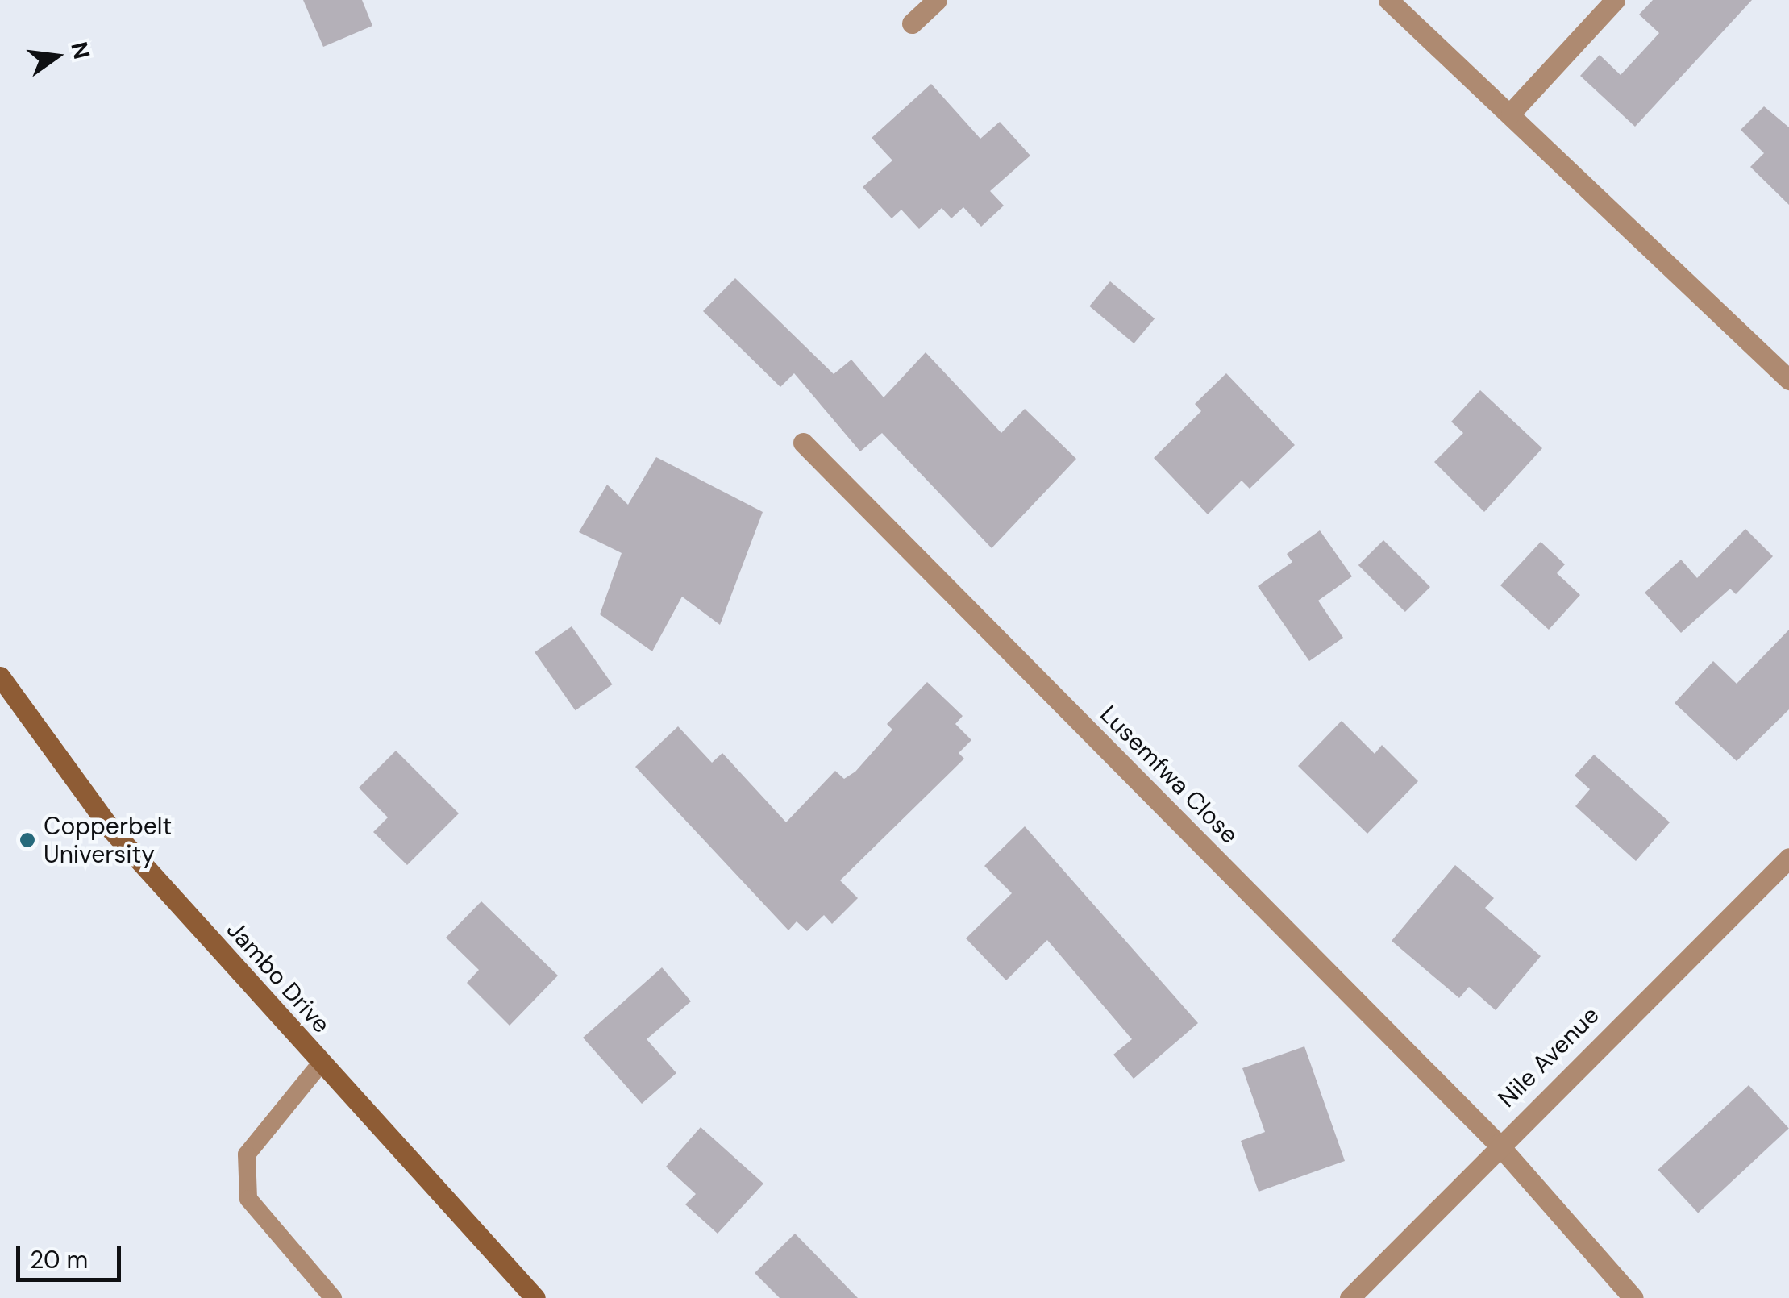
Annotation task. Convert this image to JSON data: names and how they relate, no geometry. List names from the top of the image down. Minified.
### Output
{"streets":{"main road":["Jambo Drive"],"street":["Lusemfwa Close","Nile Avenue"]},"crossings":[["Lusemfwa Close","Nile Avenue"]],"places":["Copperbelt University"],"scale_bar":"20 m","north":"right"}
